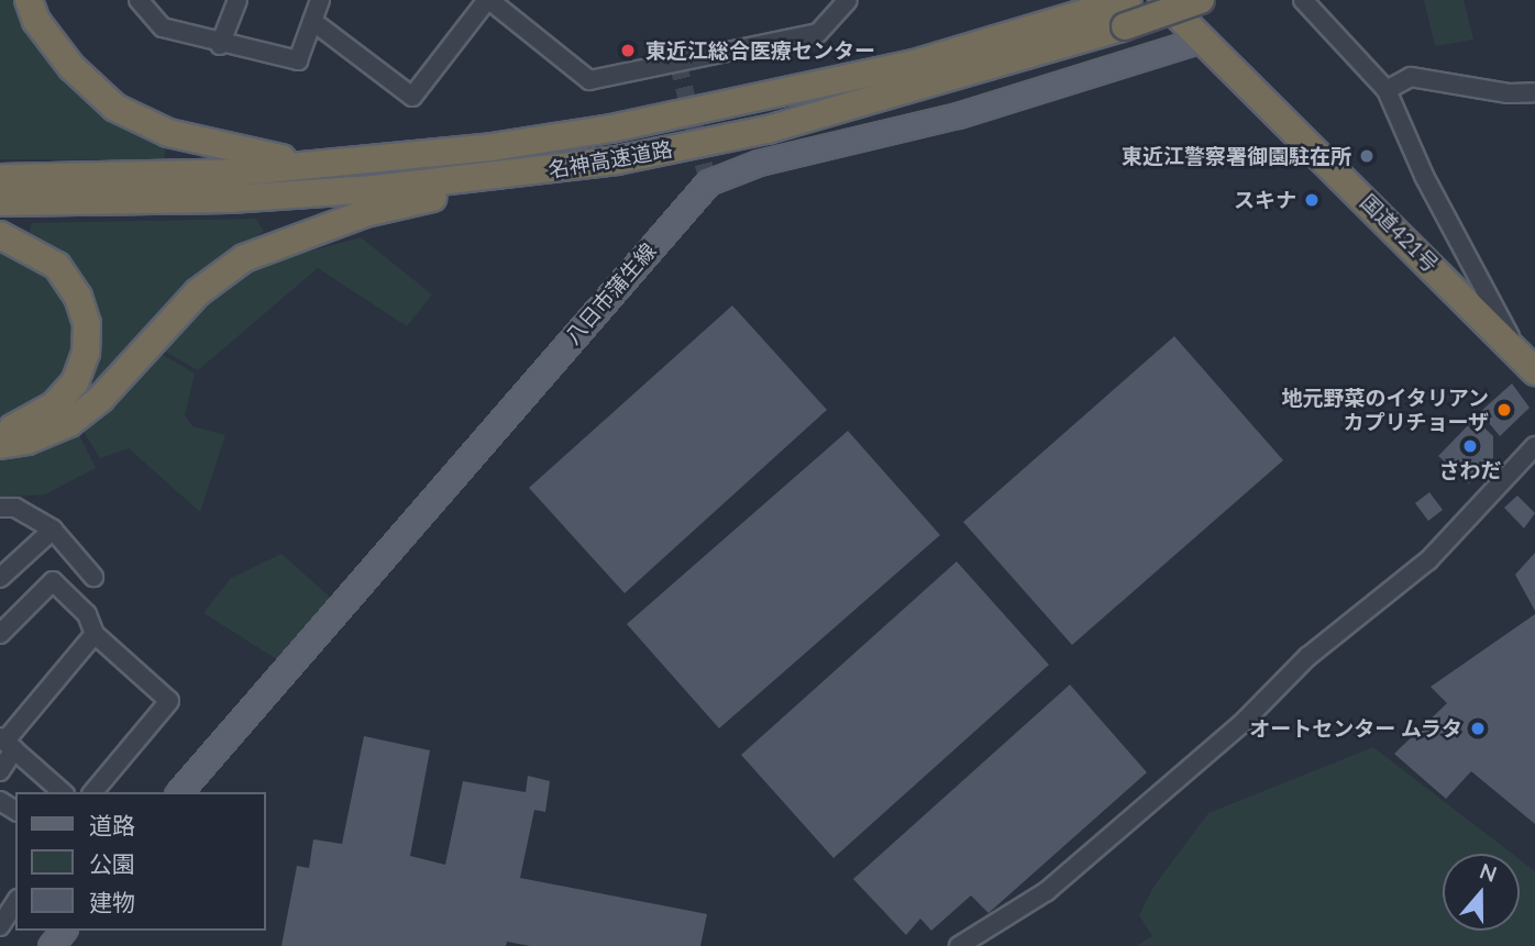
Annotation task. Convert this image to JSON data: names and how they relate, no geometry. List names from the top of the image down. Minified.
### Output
{"streets":{"highway":["名神高速道路","国道421号"],"main road":["八日市蒲生線"]},"crossings":[["国道421号","八日市蒲生線"]],"places":["東近江総合医療センター","東近江警察署御園駐在所","スキナ","地元野菜のイタリアン カプリチョーザ","さわだ","オートセンター ムラタ"],"legend":["道路","公園","建物"],"north":"top"}
